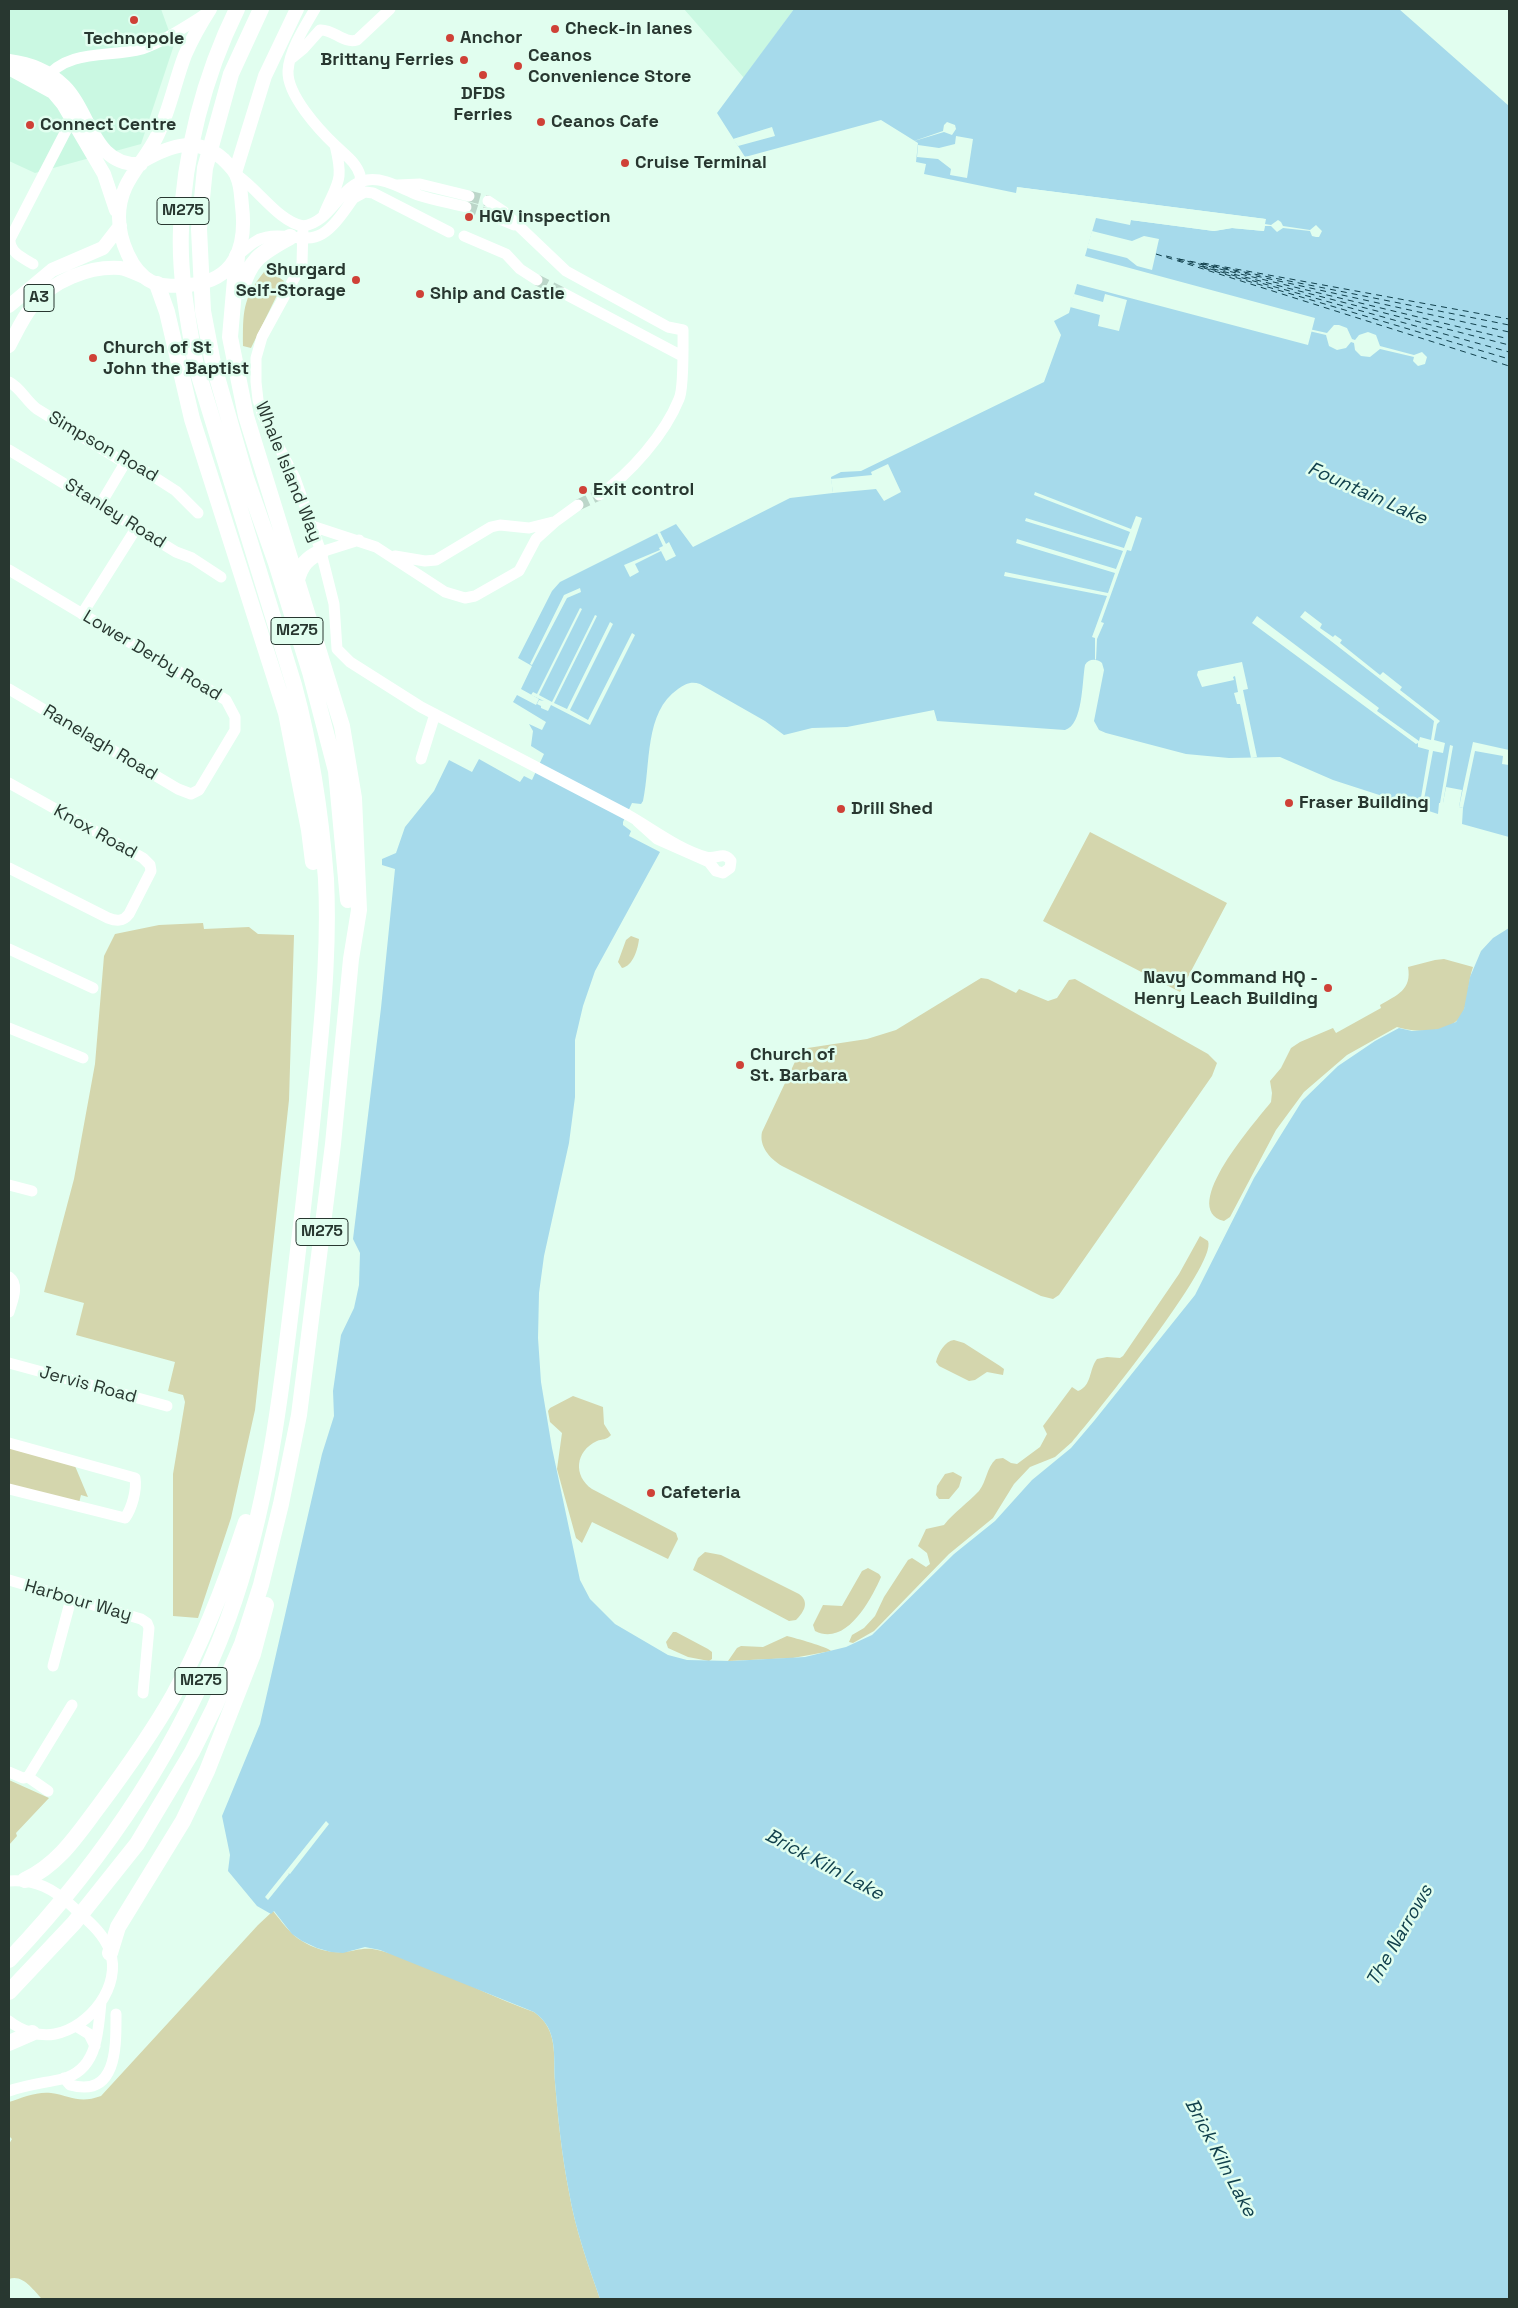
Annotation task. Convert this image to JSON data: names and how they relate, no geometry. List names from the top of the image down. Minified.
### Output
{"streets":{"highway":["M275"],"main road":["A3"],"street":["Simpson Road","Whale Island Way","Stanley Road","Lower Derby Road","Ranelagh Road","Knox Road","Jervis Road","Harbour Way"]},"crossings":[["M275","A3"],["M275","Whale Island Way"],["Lower Derby Road","Ranelagh Road"]],"water":["Fountain Lake","Brick Kiln Lake","The Narrows"],"places":["Technopole","Check-in lanes","Anchor","Brittany Ferries","Ceanos Convenience Store","DFDS Ferries","Ceanos Cafe","Connect Centre","Cruise Terminal","HGV inspection","Shurgard Self-Storage","Ship and Castle","Church of St John the Baptist","Exit control","Fraser Building","Drill Shed","Navy Command HQ - Henry Leach Building","Church of St. Barbara","Cafeteria"]}
